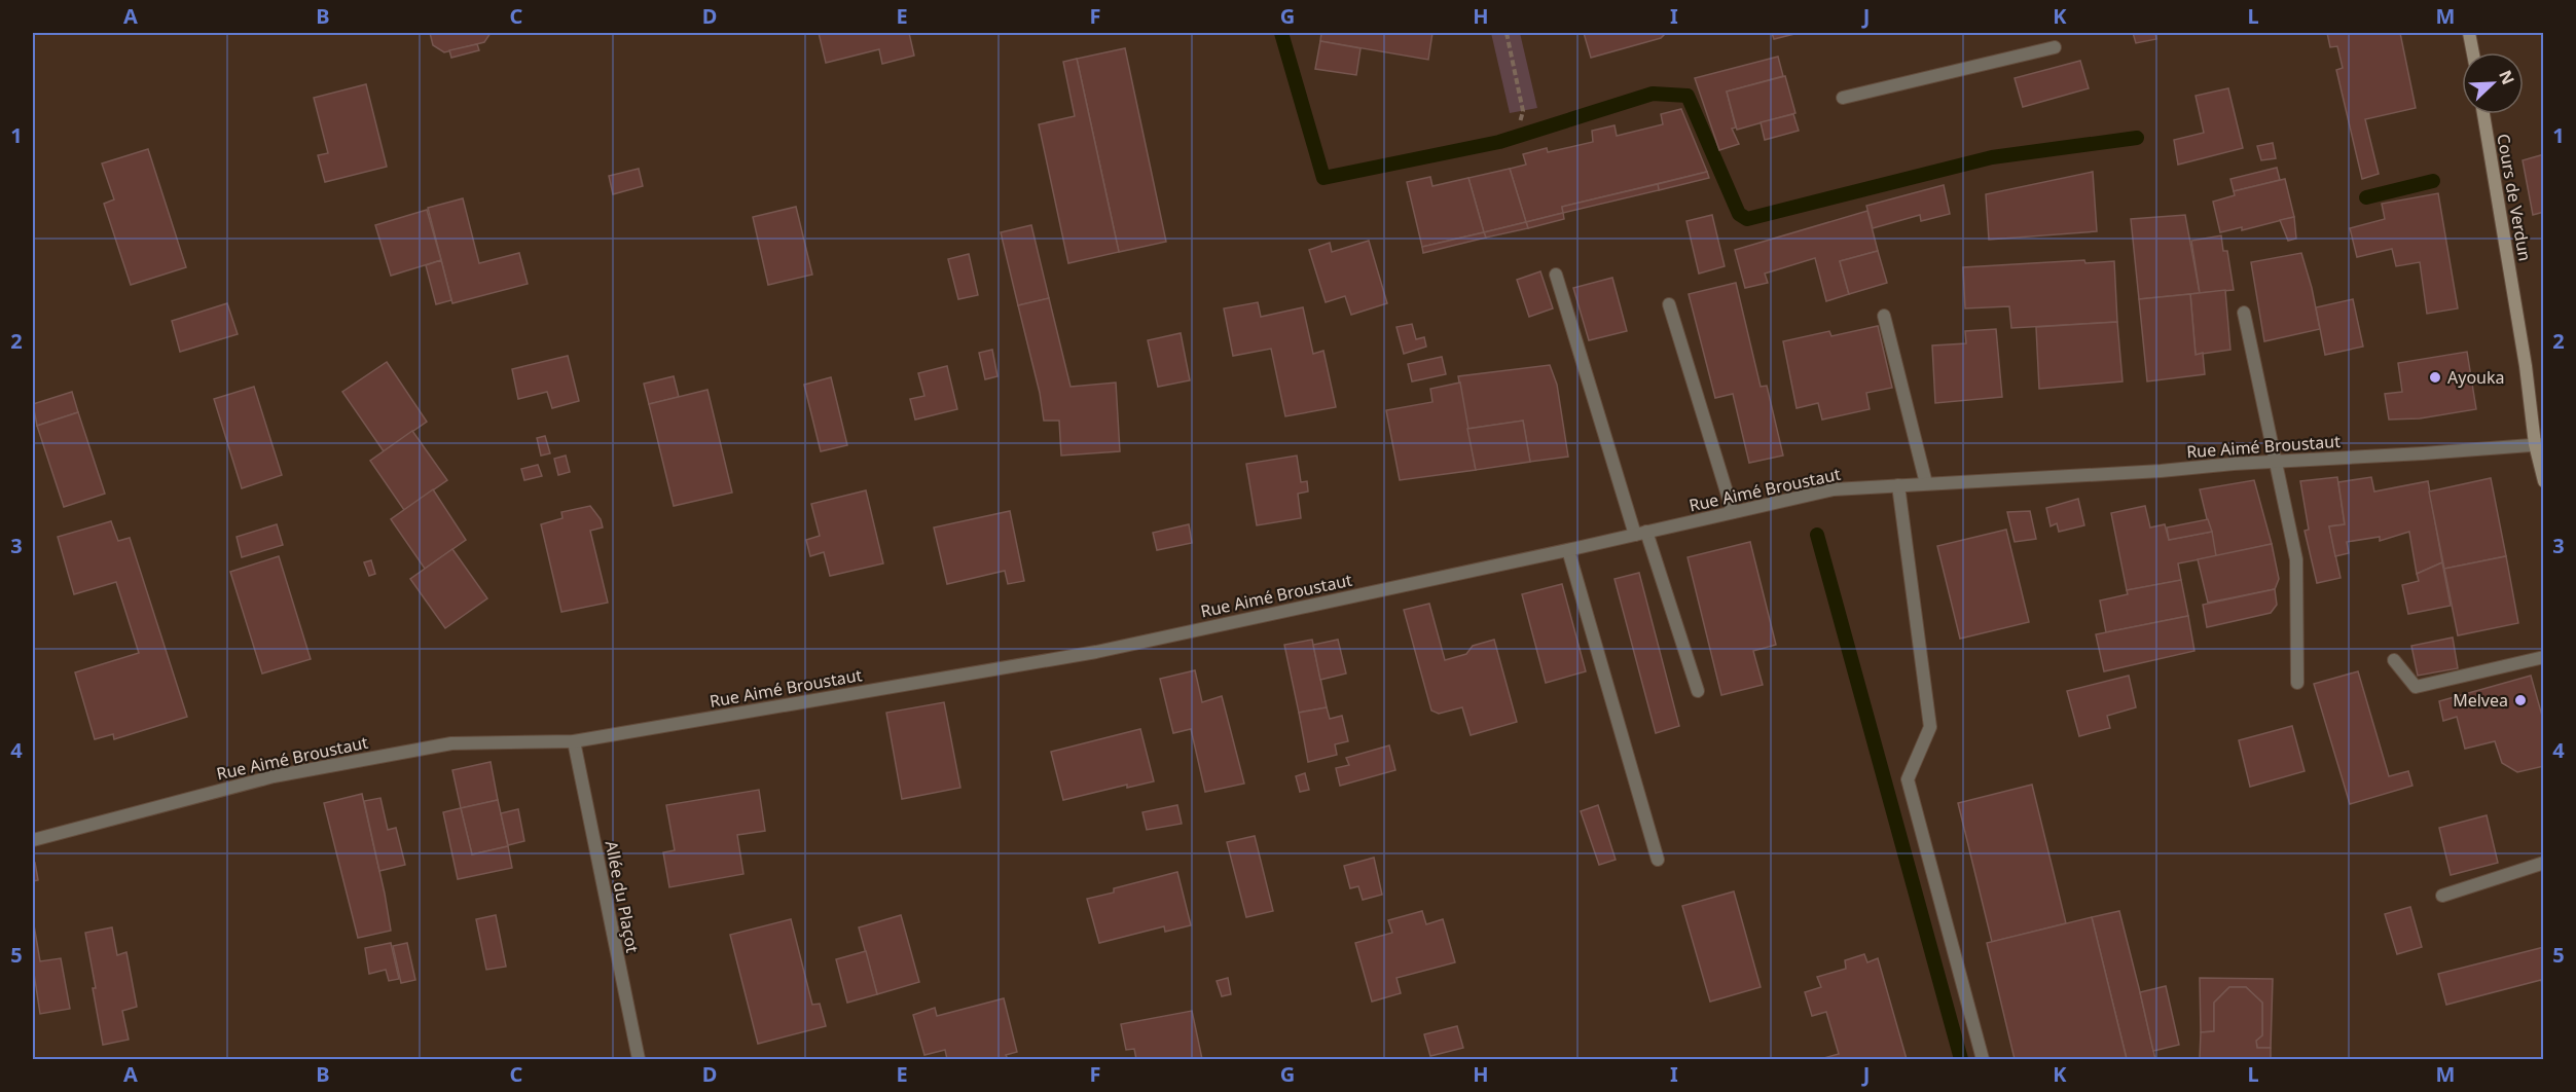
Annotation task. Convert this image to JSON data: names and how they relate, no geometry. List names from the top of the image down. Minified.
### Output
{"streets":{"main road":["Cours de Verdun"],"street":["Rue Aimé Broustaut","Allée du Plaçot"]},"crossings":[["Cours de Verdun","Rue Aimé Broustaut"],["Rue Aimé Broustaut","Allée du Plaçot"]],"places":["Ayouka","Melvea"],"north":"top right","grid":{"columns":["A","B","C","D","E","F","G","H","I","J","K","L","M"],"rows":["1","2","3","4","5"]}}
